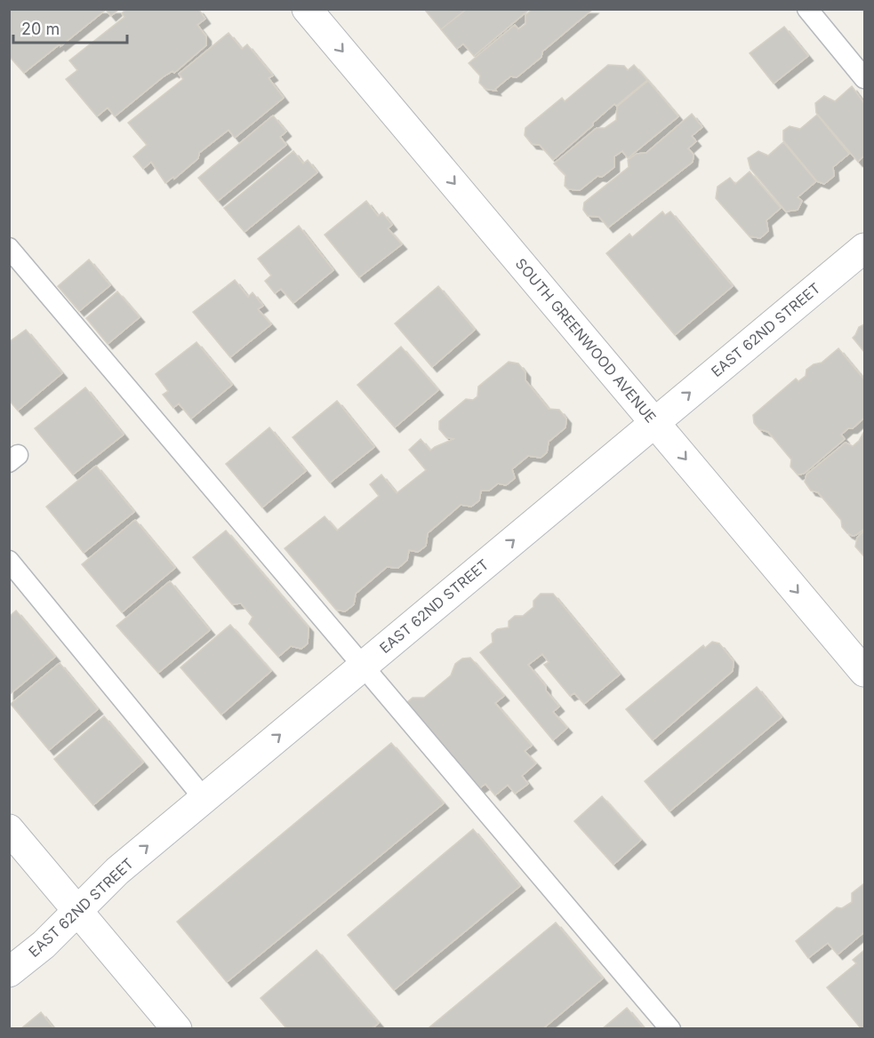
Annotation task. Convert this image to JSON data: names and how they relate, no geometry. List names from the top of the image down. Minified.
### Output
{"streets":{"street":["EAST 62ND STREET","SOUTH GREENWOOD AVENUE"]},"crossings":[["EAST 62ND STREET","SOUTH GREENWOOD AVENUE"]],"one_way":["EAST 62ND STREET","SOUTH GREENWOOD AVENUE"],"scale_bar":"20 m"}
